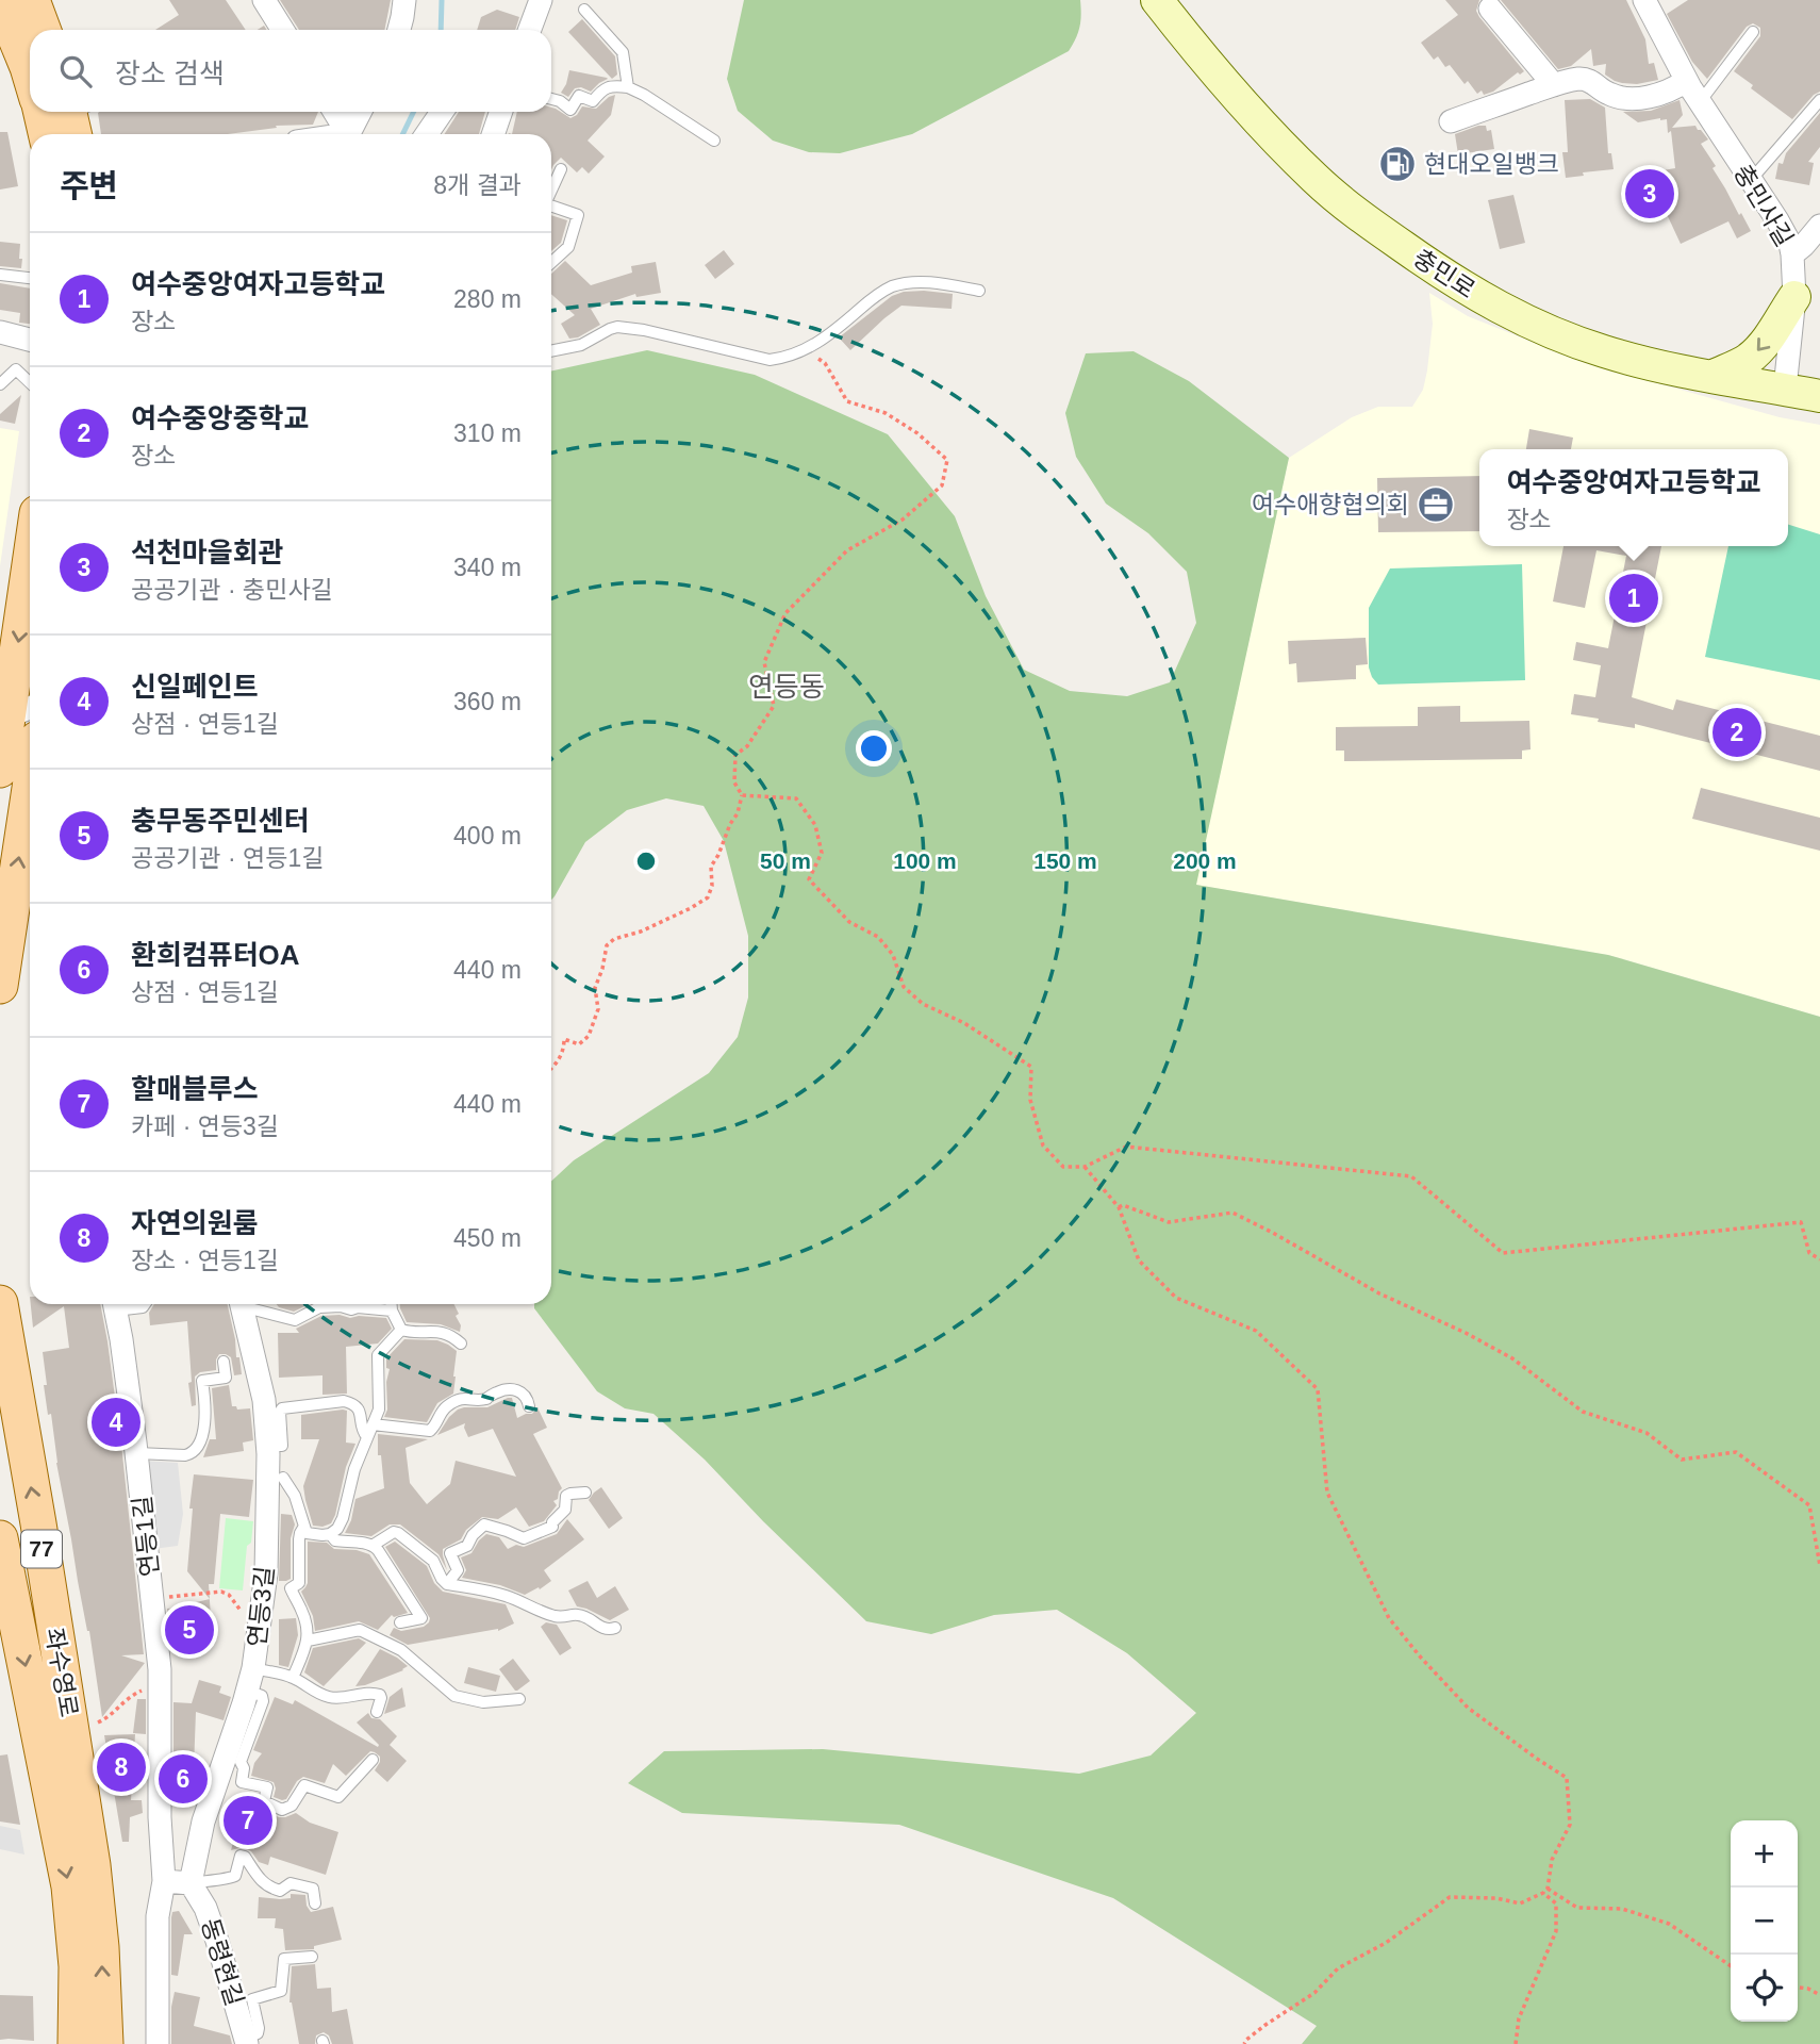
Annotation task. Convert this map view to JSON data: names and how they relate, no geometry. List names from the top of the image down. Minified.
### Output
{"streets":{"main road":["77","좌수영로"],"street":["충민사길","충민로","연등1길","연등3길","동령현길"]},"crossings":[["충민사길","충민로"],["연등3길","동령현길"]],"districts":["연등동"],"places":{"fuel station":["현대오일뱅크"],"office":["여수애향협의회"]},"page":{"search":"장소 검색","heading":["주변","8개 결과"],"pins":["3","1","2","4","5","8","6","7"],"list":[{"mark":"1","name":"여수중앙여자고등학교","note":"장소","value":"280 m"},{"mark":"2","name":"여수중앙중학교","note":"장소","value":"310 m"},{"mark":"3","name":"석천마을회관","note":"공공기관 · 충민사길","value":"340 m"},{"mark":"4","name":"신일페인트","note":"상점 · 연등1길","value":"360 m"},{"mark":"5","name":"충무동주민센터","note":"공공기관 · 연등1길","value":"400 m"},{"mark":"6","name":"환희컴퓨터OA","note":"상점 · 연등1길","value":"440 m"},{"mark":"7","name":"할매블루스","note":"카페 · 연등3길","value":"440 m"},{"mark":"8","name":"자연의원룸","note":"장소 · 연등1길","value":"450 m"}],"popup":["여수중앙여자고등학교","장소"],"map_buttons":["+","−"]},"rings":["50 m","100 m","150 m","200 m"]}
